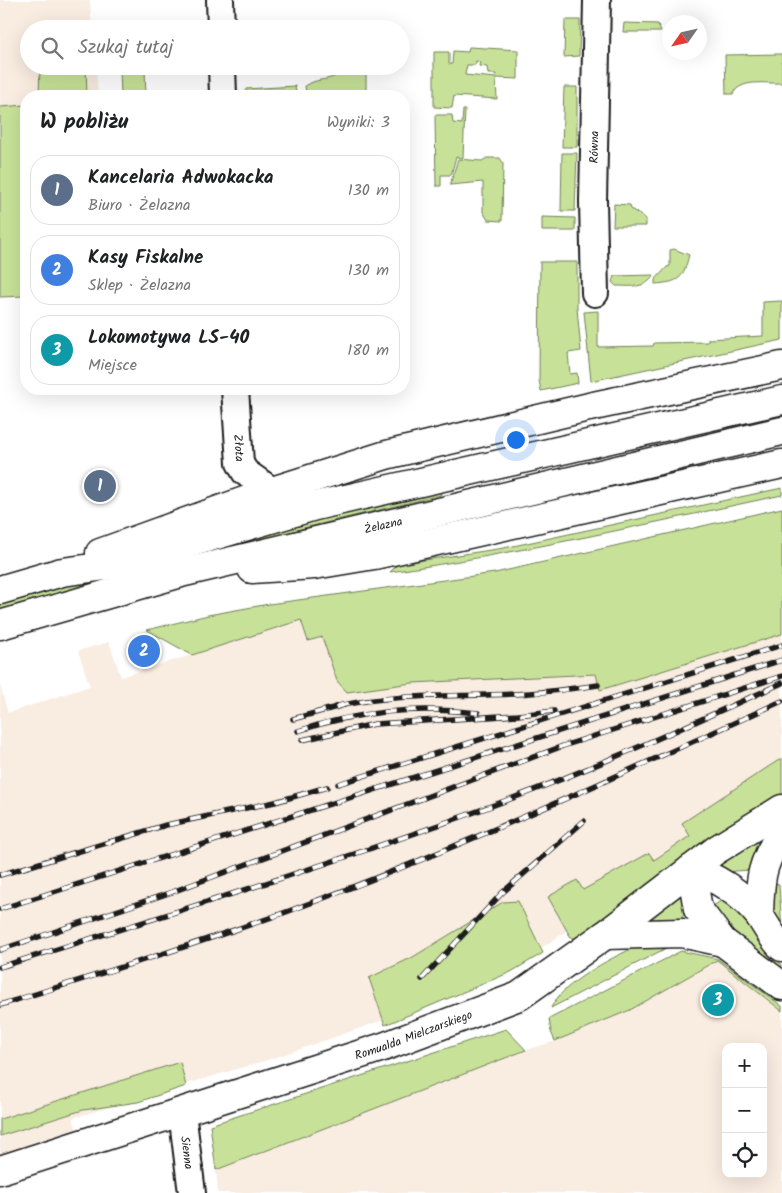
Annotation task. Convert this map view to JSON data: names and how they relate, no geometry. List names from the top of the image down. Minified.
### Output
{"streets":{"main road":["Żelazna","Romualda Mielczarskiego"],"street":["Równa","Złota","Sienna"]},"crossings":[["Romualda Mielczarskiego","Sienna"]],"north":"bottom left","page":{"search":"Szukaj tutaj","heading":["W pobliżu","Wyniki: 3"],"list":[{"mark":"1","name":"Kancelaria Adwokacka","note":"Biuro · Żelazna","value":"130 m"},{"mark":"2","name":"Kasy Fiskalne","note":"Sklep · Żelazna","value":"130 m"},{"mark":"3","name":"Lokomotywa LS-40","note":"Miejsce","value":"180 m"}],"pins":["1","2","3"],"map_buttons":["+","−"]}}
